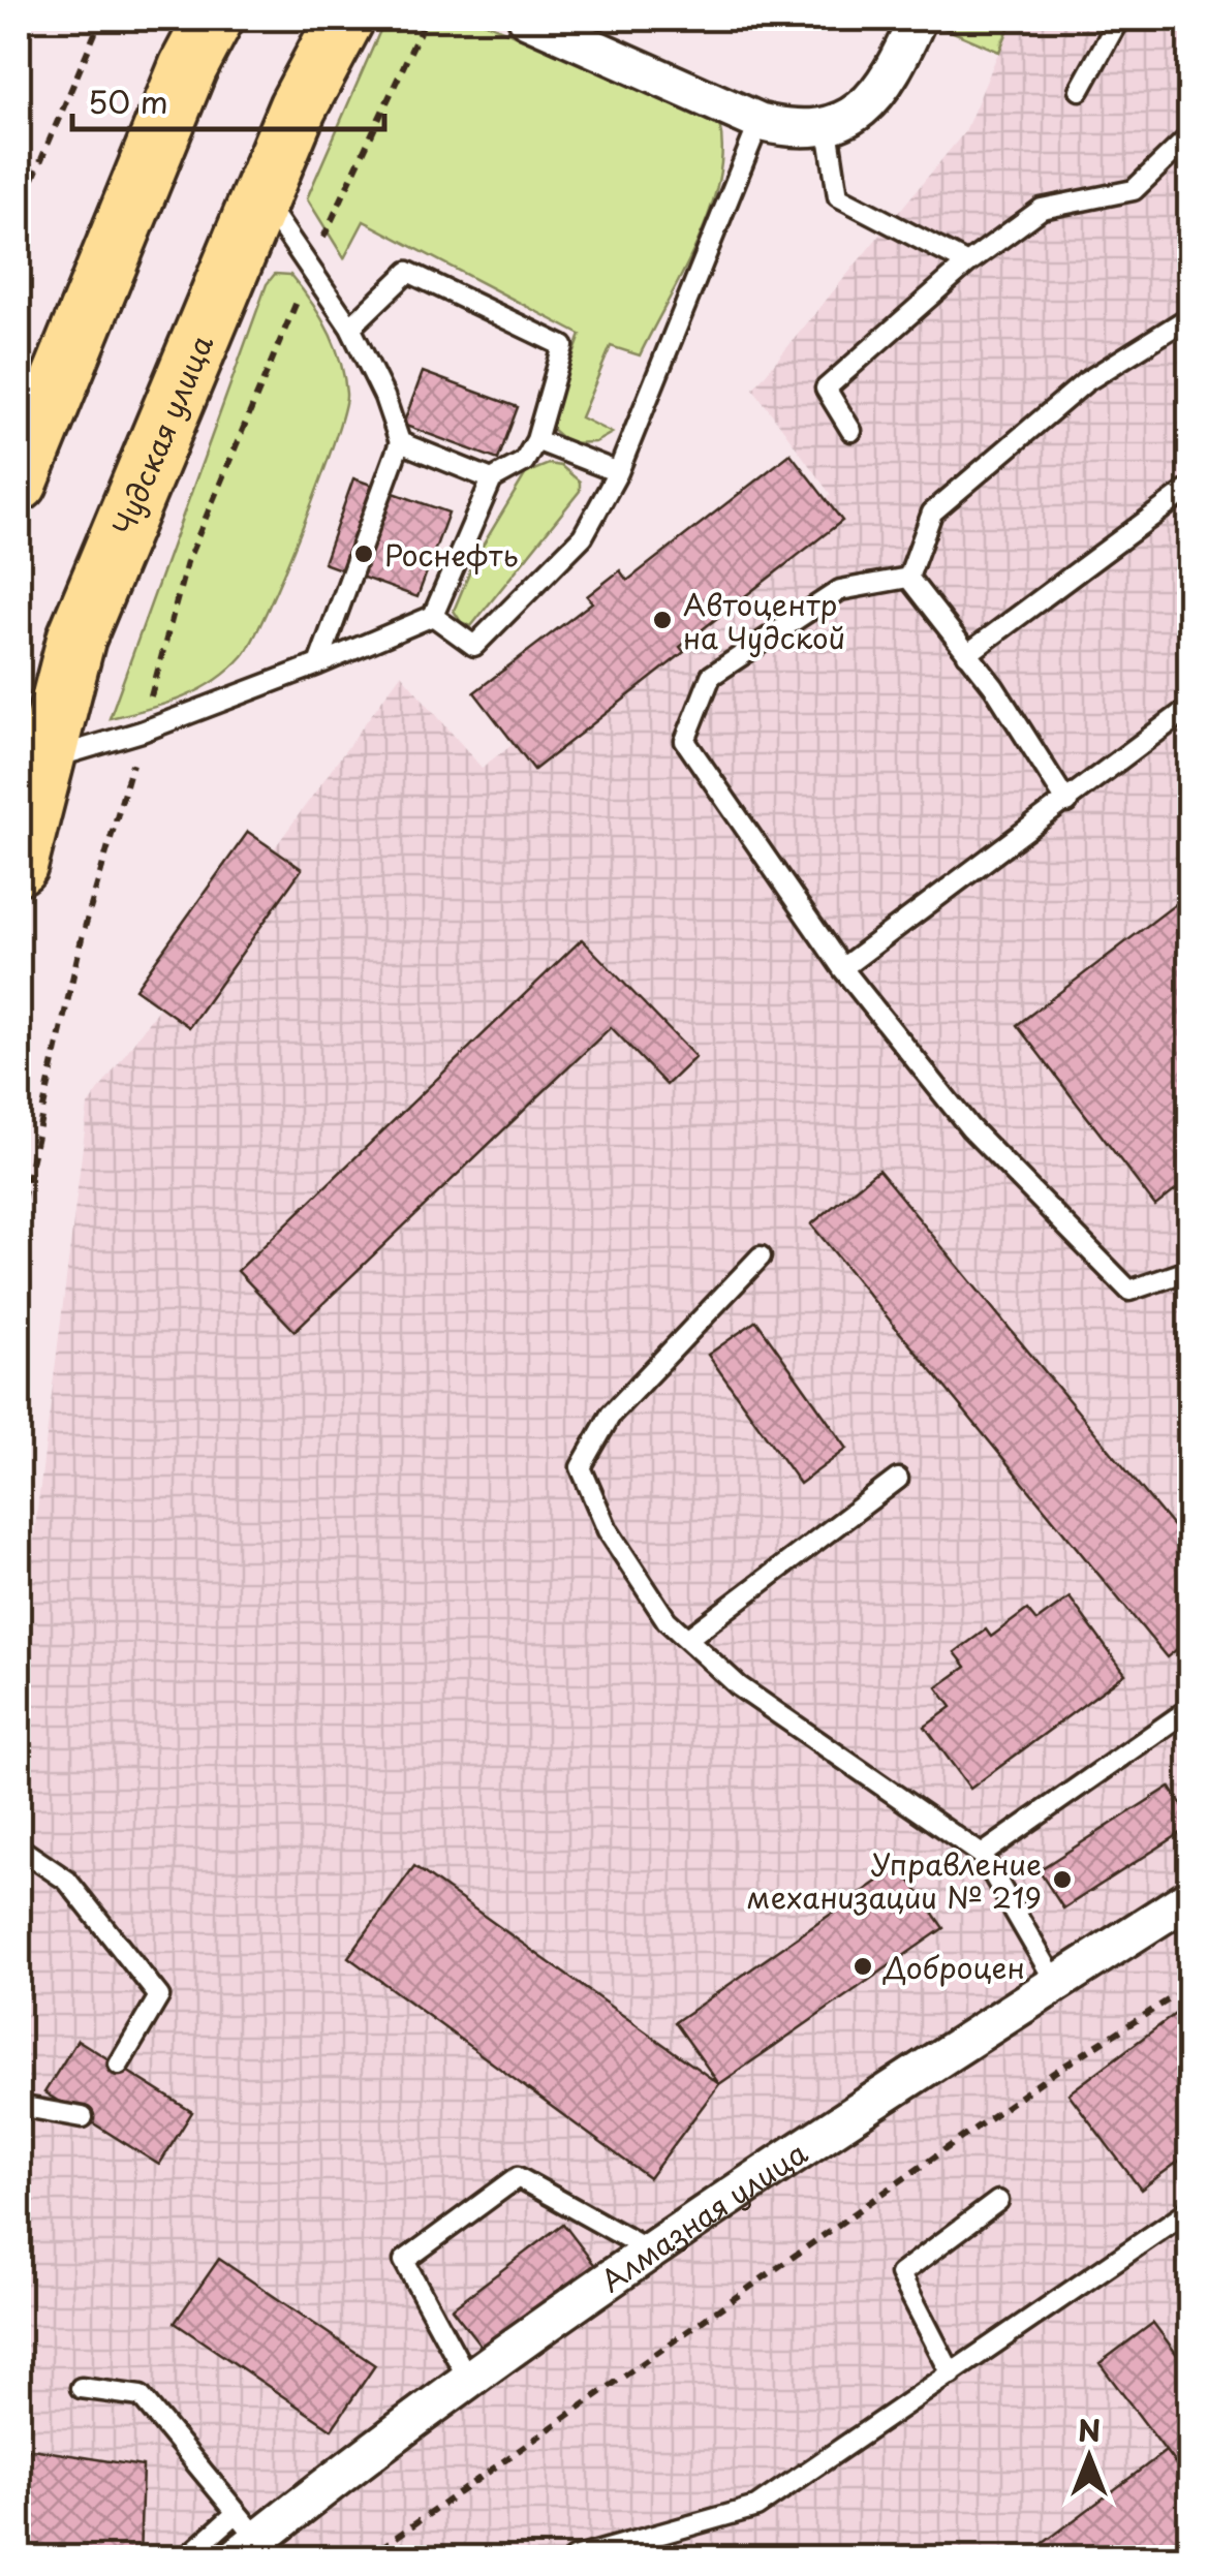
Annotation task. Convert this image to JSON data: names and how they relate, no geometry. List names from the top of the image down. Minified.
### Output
{"streets":{"highway":["Чудская улица"],"street":["Алмазная улица"]},"places":["Роснефть","Автоцентр на Чудской","Управление механизации № 219","Доброцен"],"scale_bar":"50 m","north":"top"}
